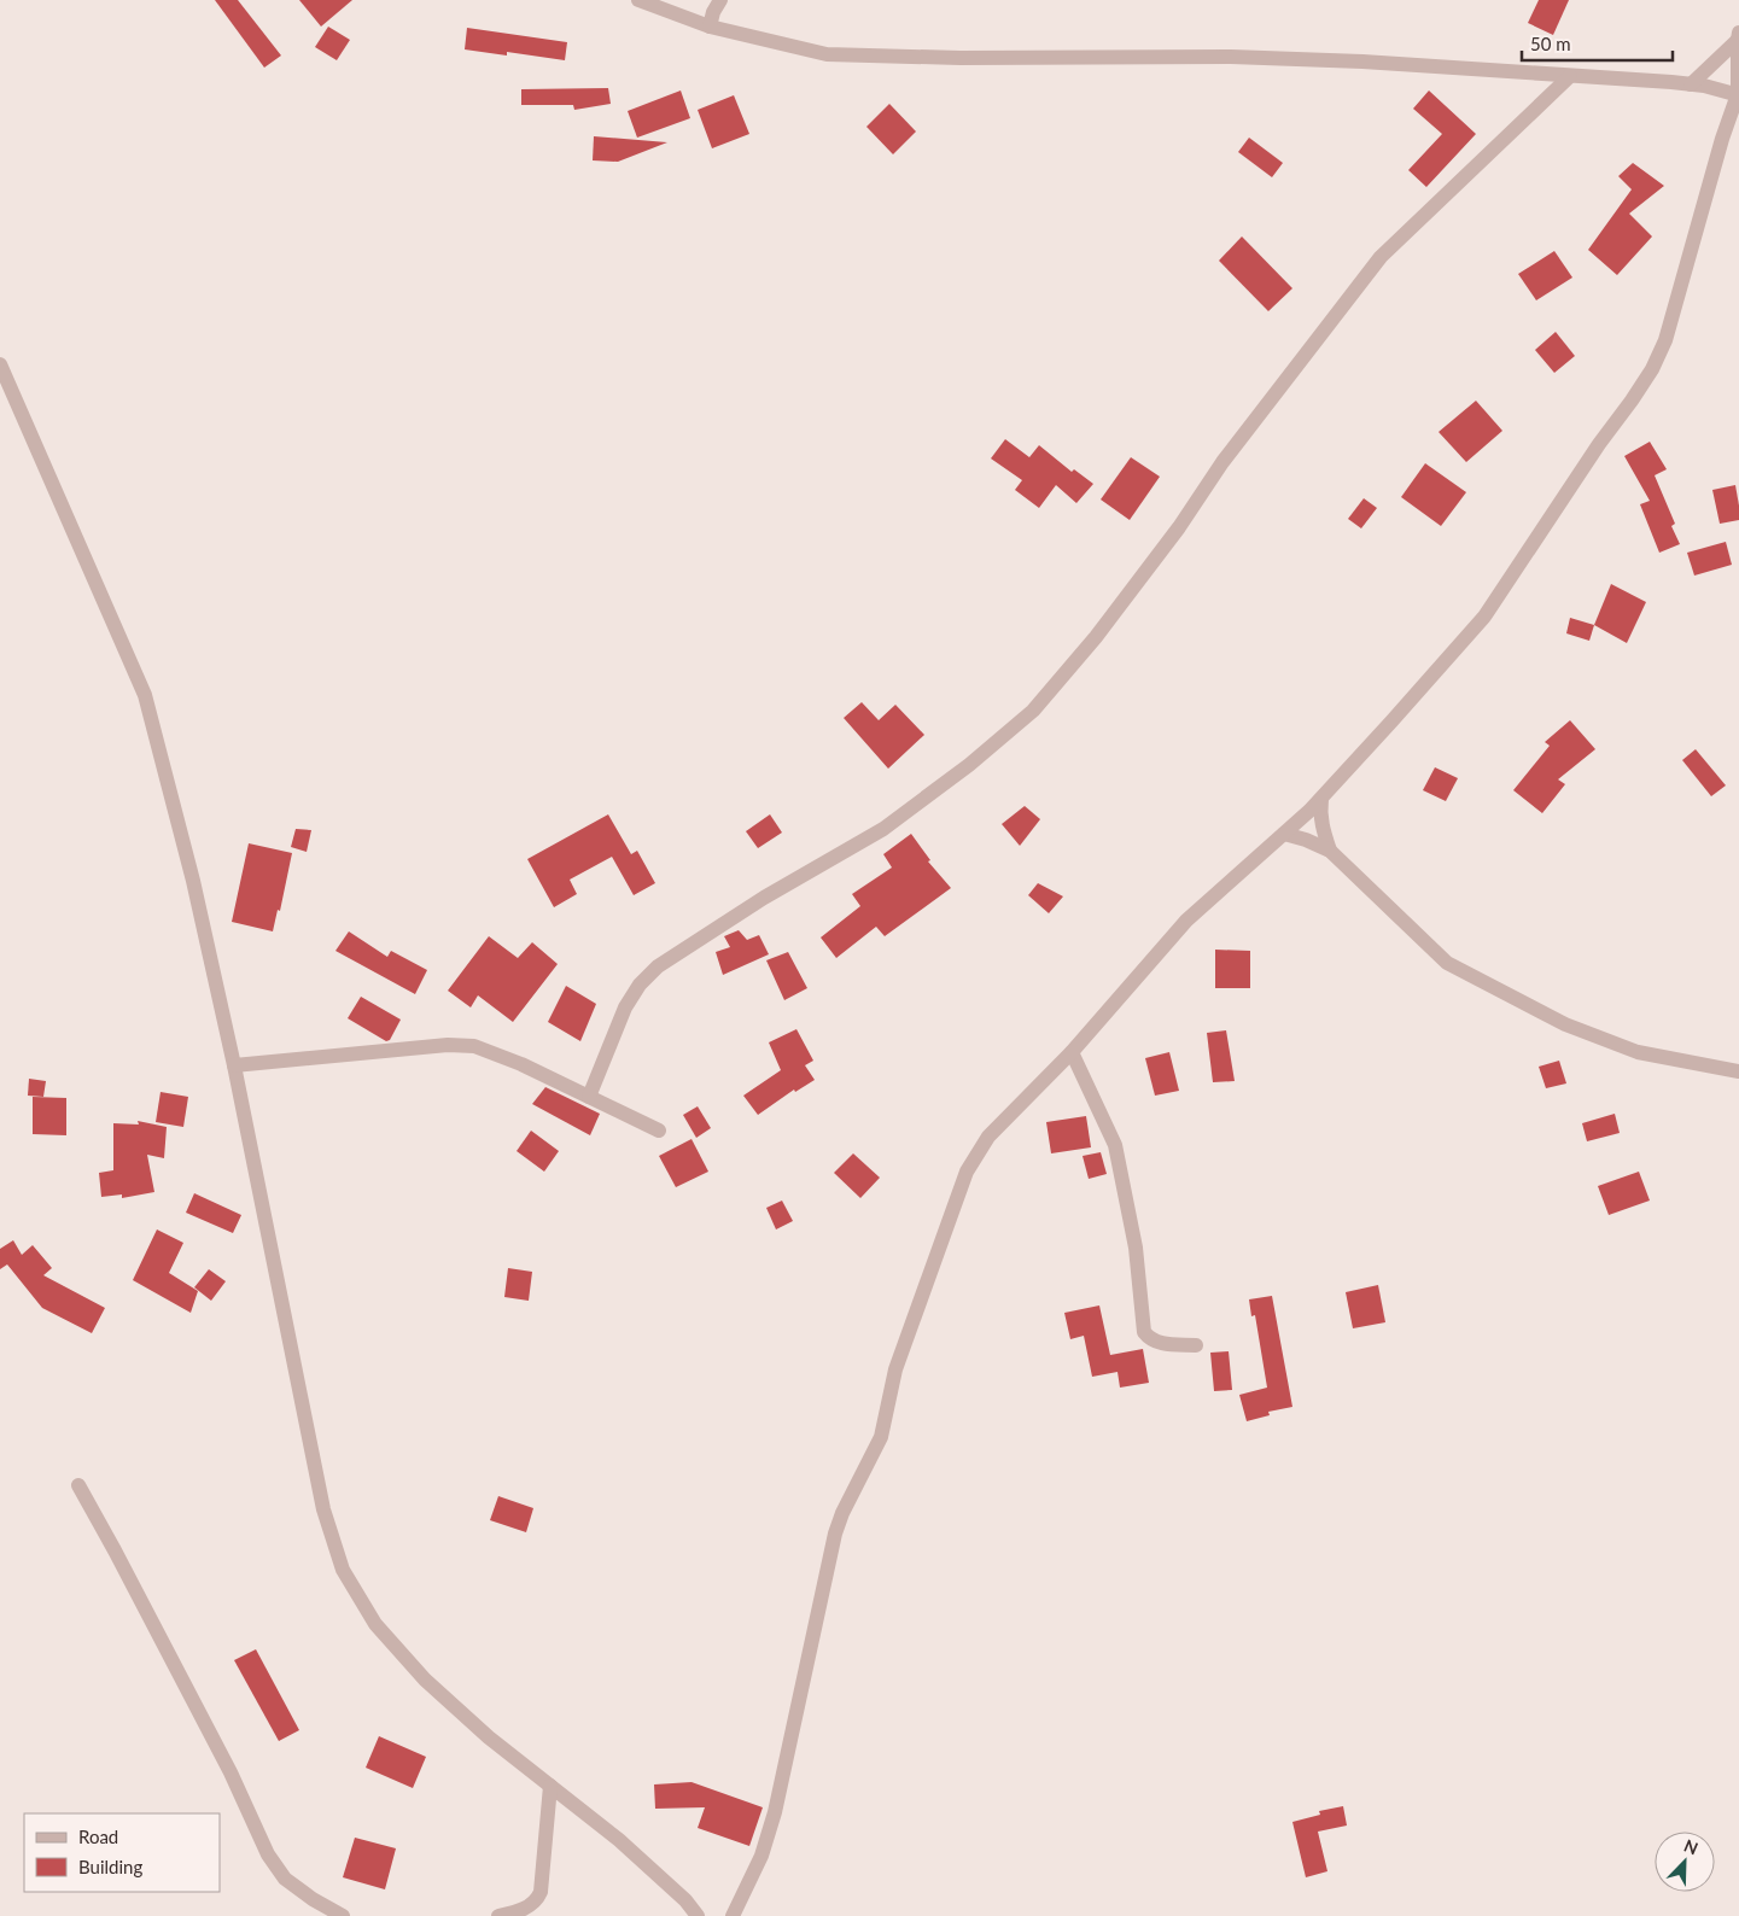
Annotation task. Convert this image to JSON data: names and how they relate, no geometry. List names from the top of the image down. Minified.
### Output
{"legend":["Road","Building"],"scale_bar":"50 m","north":"top right"}
